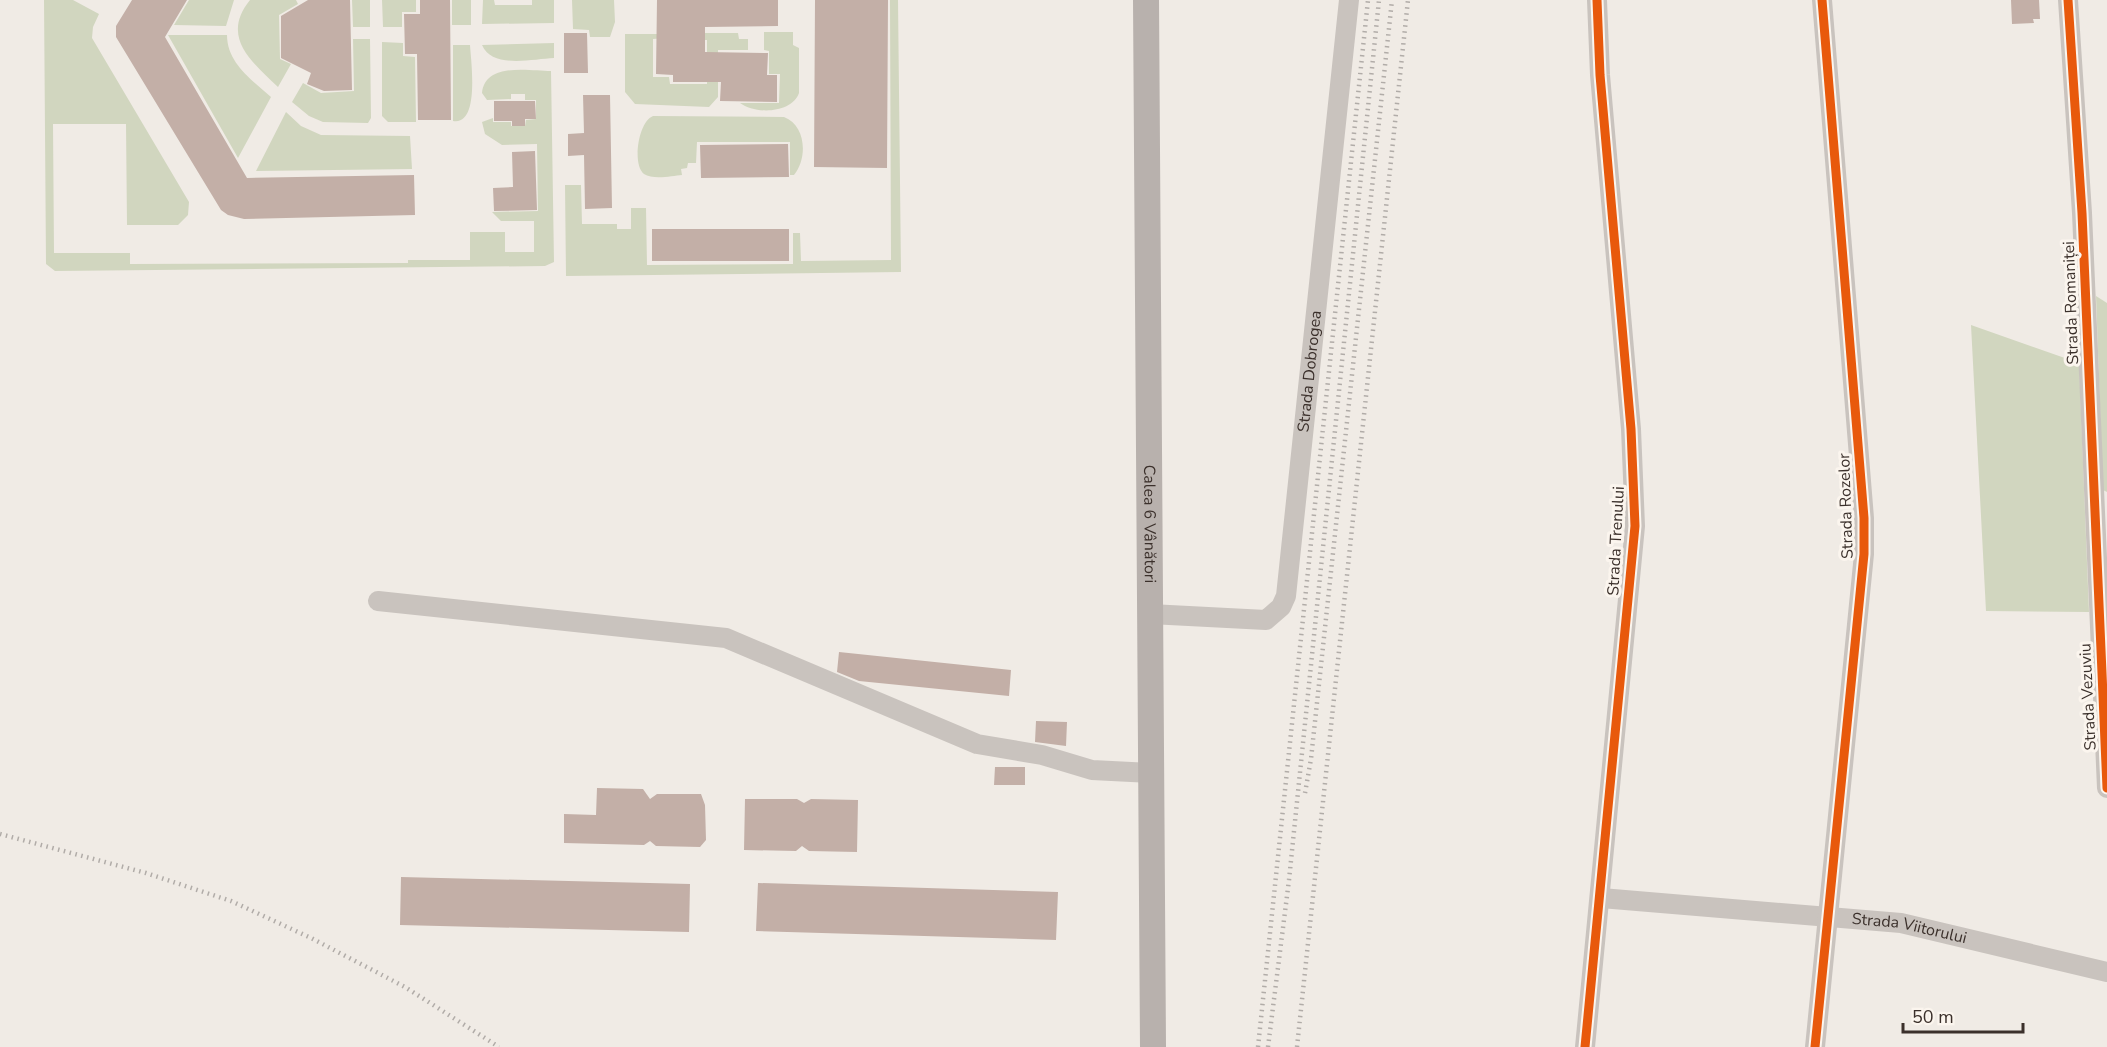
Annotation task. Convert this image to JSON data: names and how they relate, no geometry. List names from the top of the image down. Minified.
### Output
{"streets":{"main road":["Calea 6 Vânători"],"street":["Strada Romaniței","Strada Dobrogea","Strada Rozelor","Strada Trenului","Strada Vezuviu","Strada Viitorului"]},"crossings":[["Strada Romaniței","Strada Vezuviu"],["Strada Dobrogea","Calea 6 Vânători"],["Strada Rozelor","Strada Viitorului"],["Strada Trenului","Strada Viitorului"]],"scale_bar":"50 m"}
